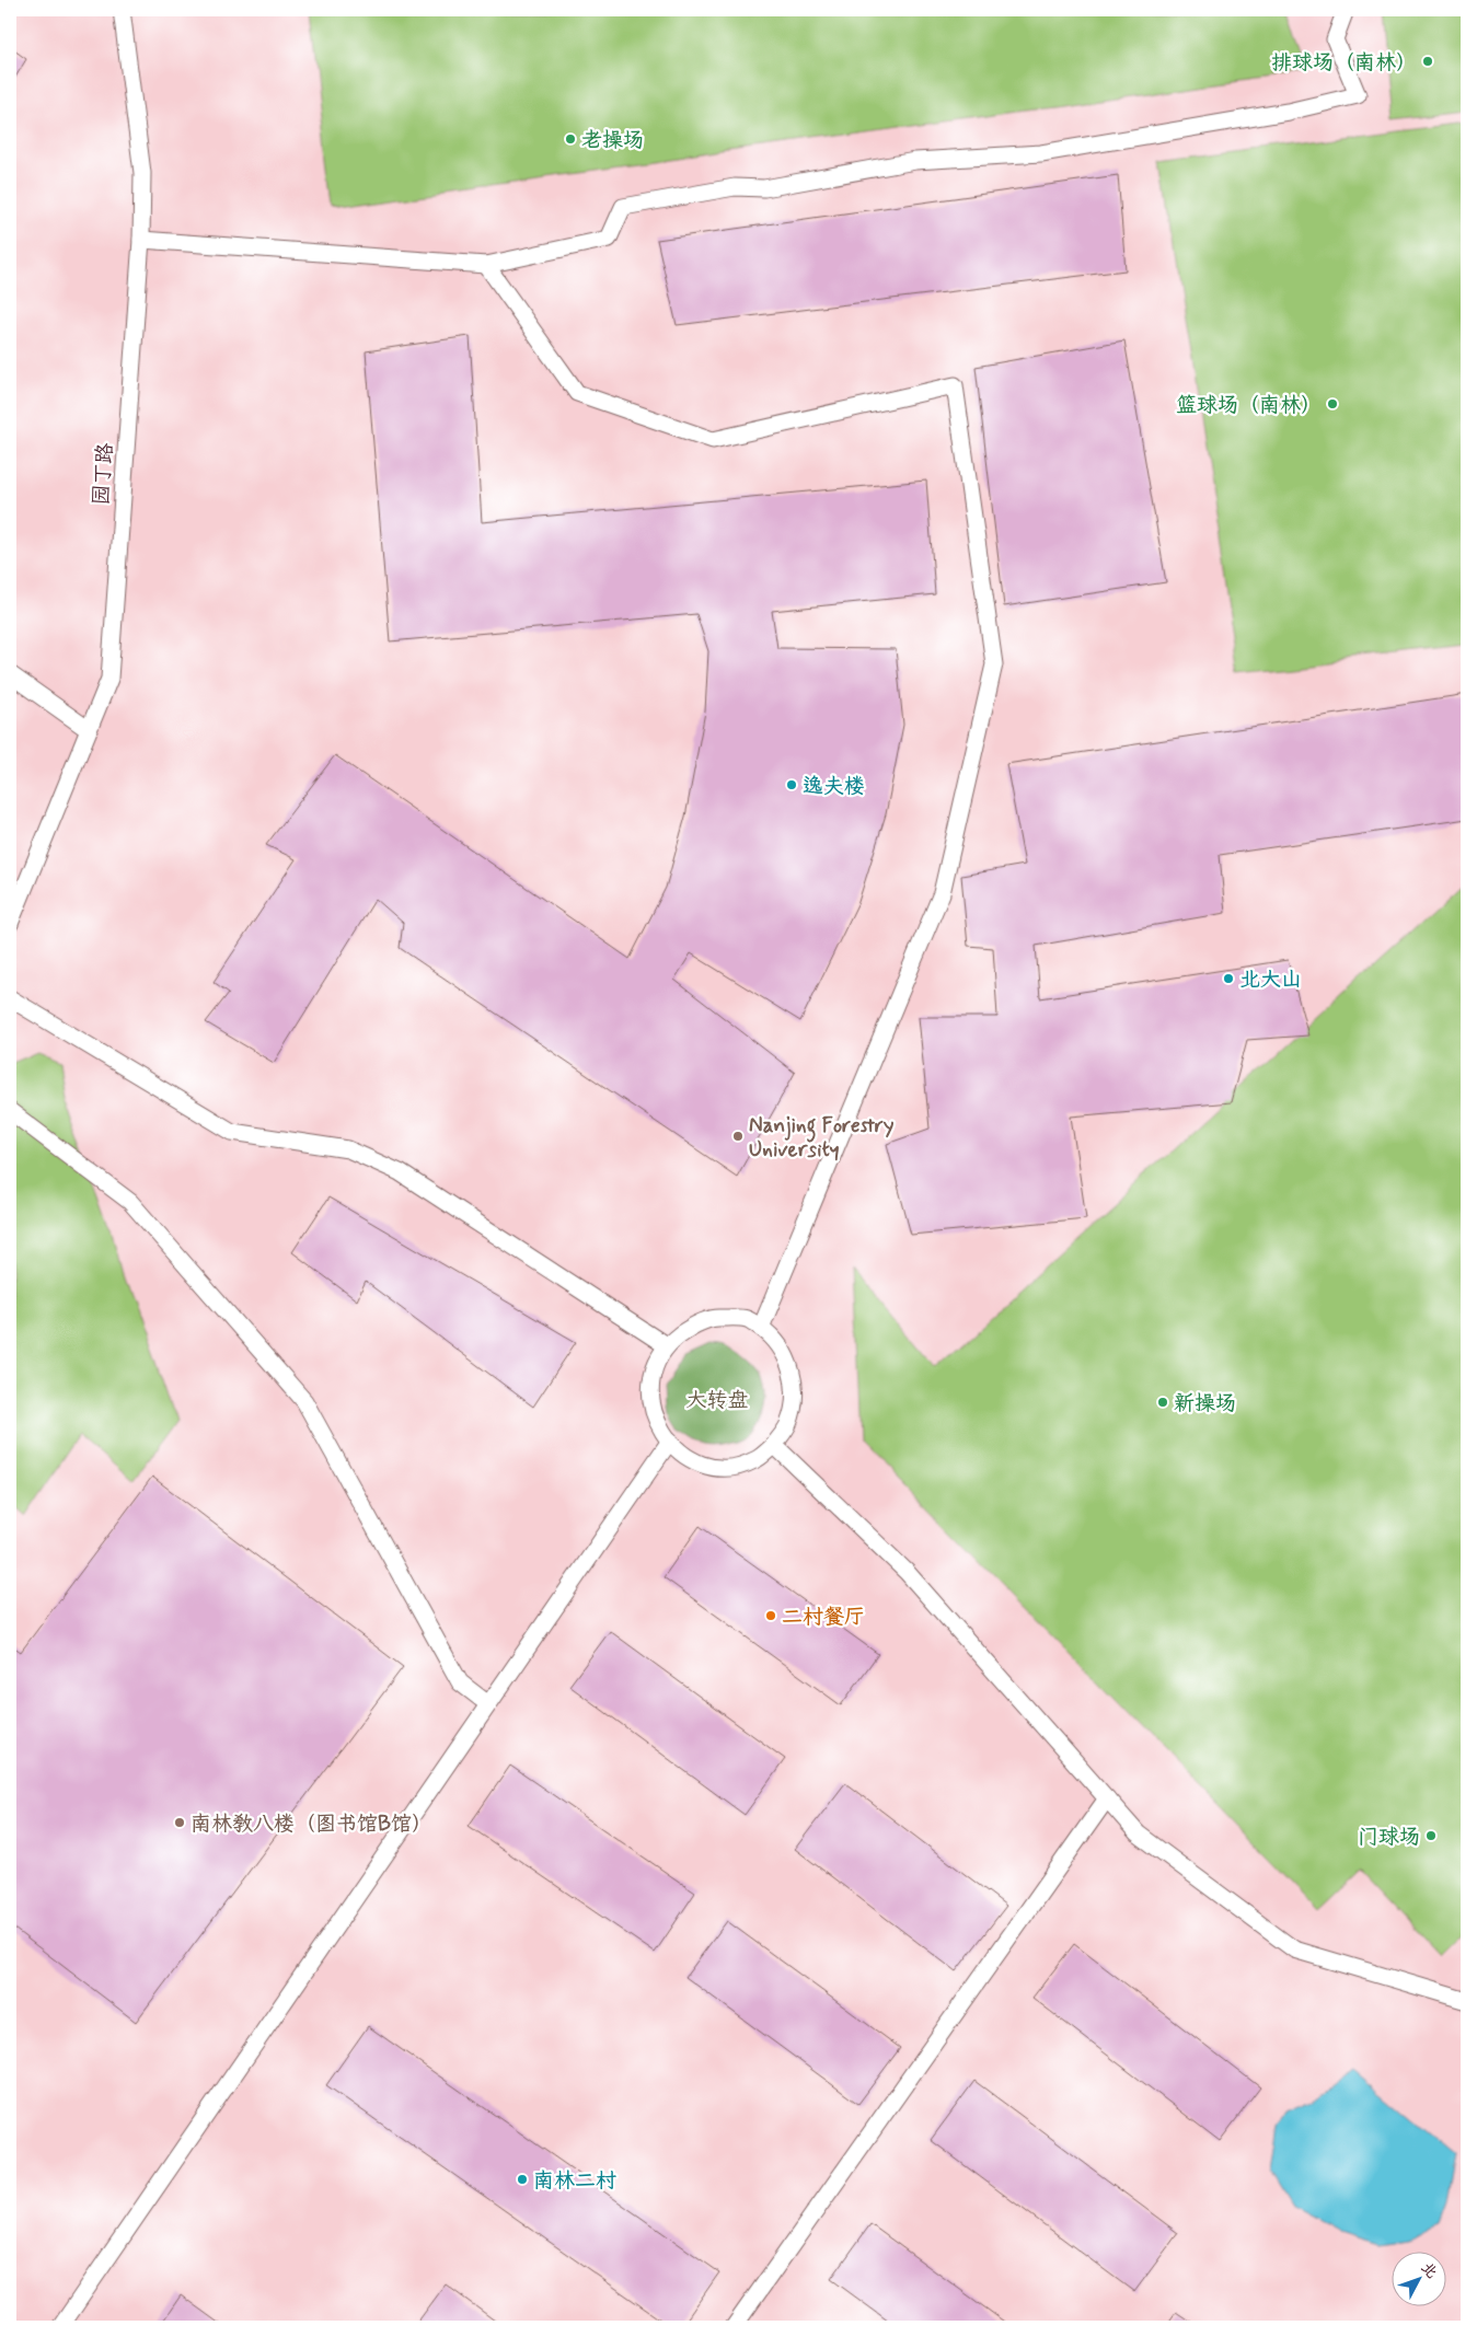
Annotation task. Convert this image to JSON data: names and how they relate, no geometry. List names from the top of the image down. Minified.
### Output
{"streets":{"lane":["园丁路"]},"parks":["大转盘"],"places":["排球场（南林）","老操场","篮球场（南林）","逸夫楼","北大山","Nanjing Forestry University","新操场","二村餐厅","南林教八楼（图书馆B馆）","门球场","南林二村"],"north":"top right"}
